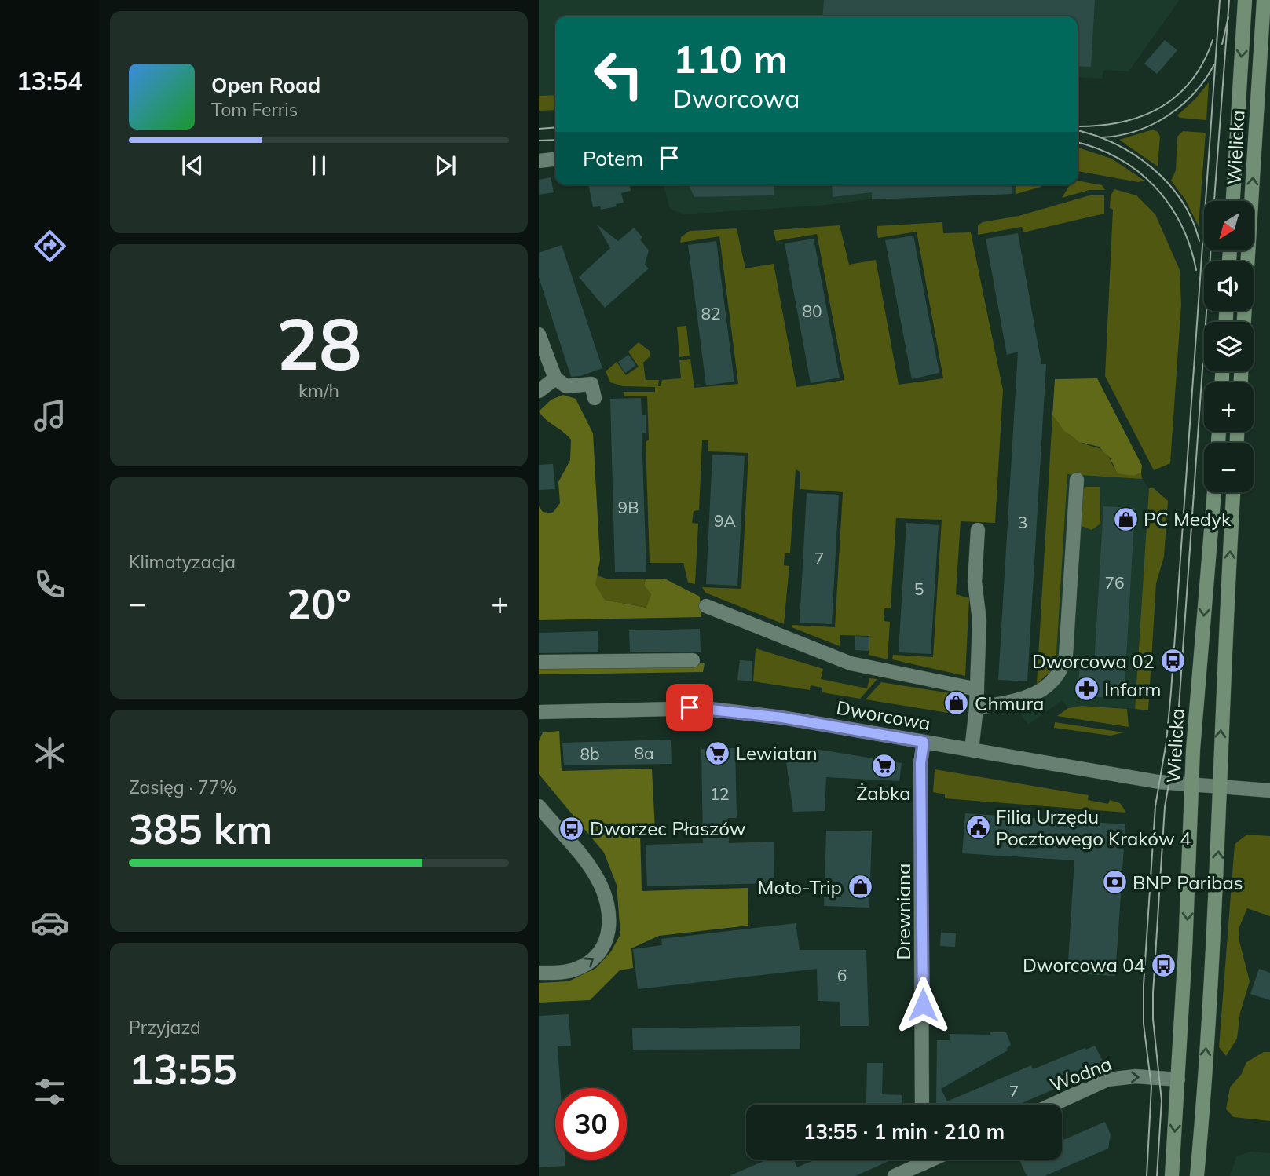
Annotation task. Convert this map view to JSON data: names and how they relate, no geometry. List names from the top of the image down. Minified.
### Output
{"streets":{"main road":["Wielicka"],"street":["Dworcowa","Drewniana","Wodna"]},"crossings":[["Wielicka","Dworcowa"],["Wielicka","Wodna"],["Dworcowa","Drewniana"]],"one_way":["Wodna"],"places":{"shop":["PC Medyk","Chmura","Moto-Trip"],"bus stop":["Dworcowa 02","Dworzec Płaszów","Dworcowa 04"],"pharmacy":["Infarm"],"supermarket":["Lewiatan","Żabka"],"public building":["Filia Urzędu Pocztowego Kraków 4"],"bank":["BNP Paribas"]},"house_numbers":["80","82","9B","9A","3","7","76","5","8a","8b","12","6","7"],"north":"bottom left","page":{"tabs":"13:54","turn":["110 m","Dworcowa"],"song":["Open Road","Tom Ferris"],"then":"Potem","map_buttons":["+","−"],"tile":[["28","km/h"],"Klimatyzacja",["Zasięg · 77%","385 km"],["Przyjazd","13:55"]],"heat":["−","20°","+"],"limit":"30","trip":"13:55 · 1 min · 210 m"}}
